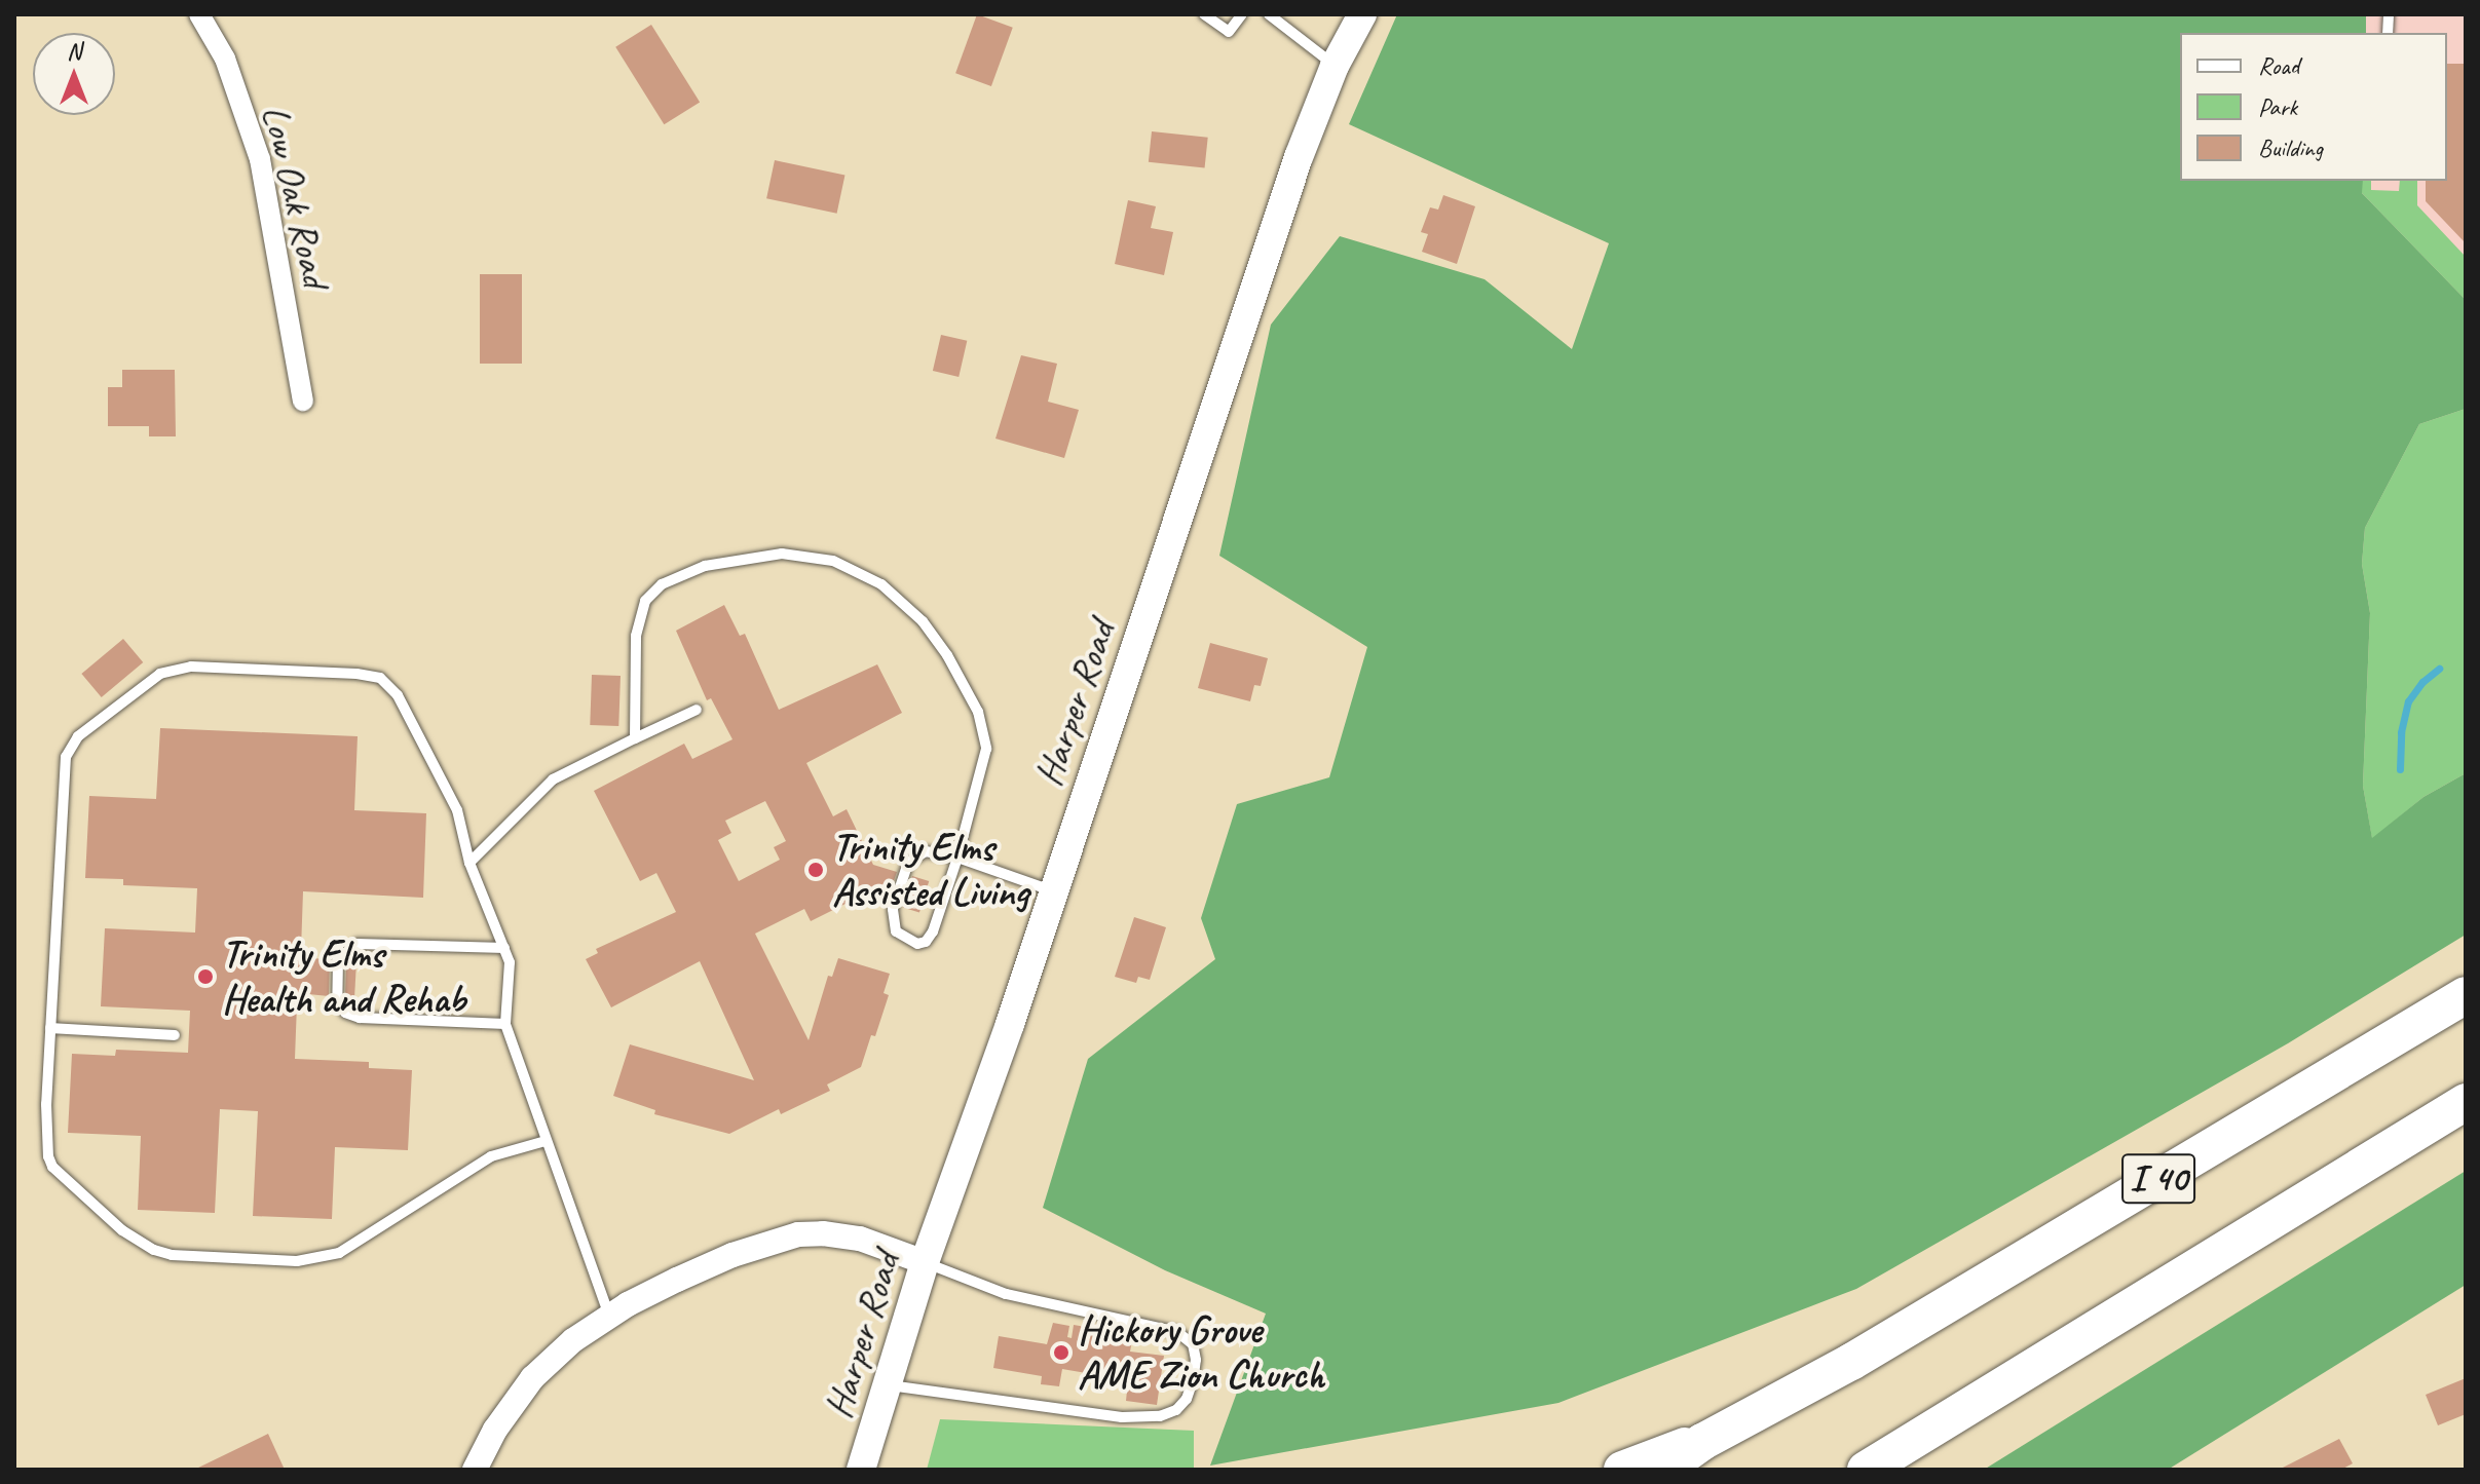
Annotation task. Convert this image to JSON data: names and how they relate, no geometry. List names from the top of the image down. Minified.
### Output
{"streets":{"highway":["I 40"],"main road":["Harper Road"],"street":["Low Oak Road"]},"places":["Trinity Elms Assisted Living","Trinity Elms Health and Rehab","Hickory Grove AME Zion Church"],"legend":["Road","Park","Building"],"north":"top"}
